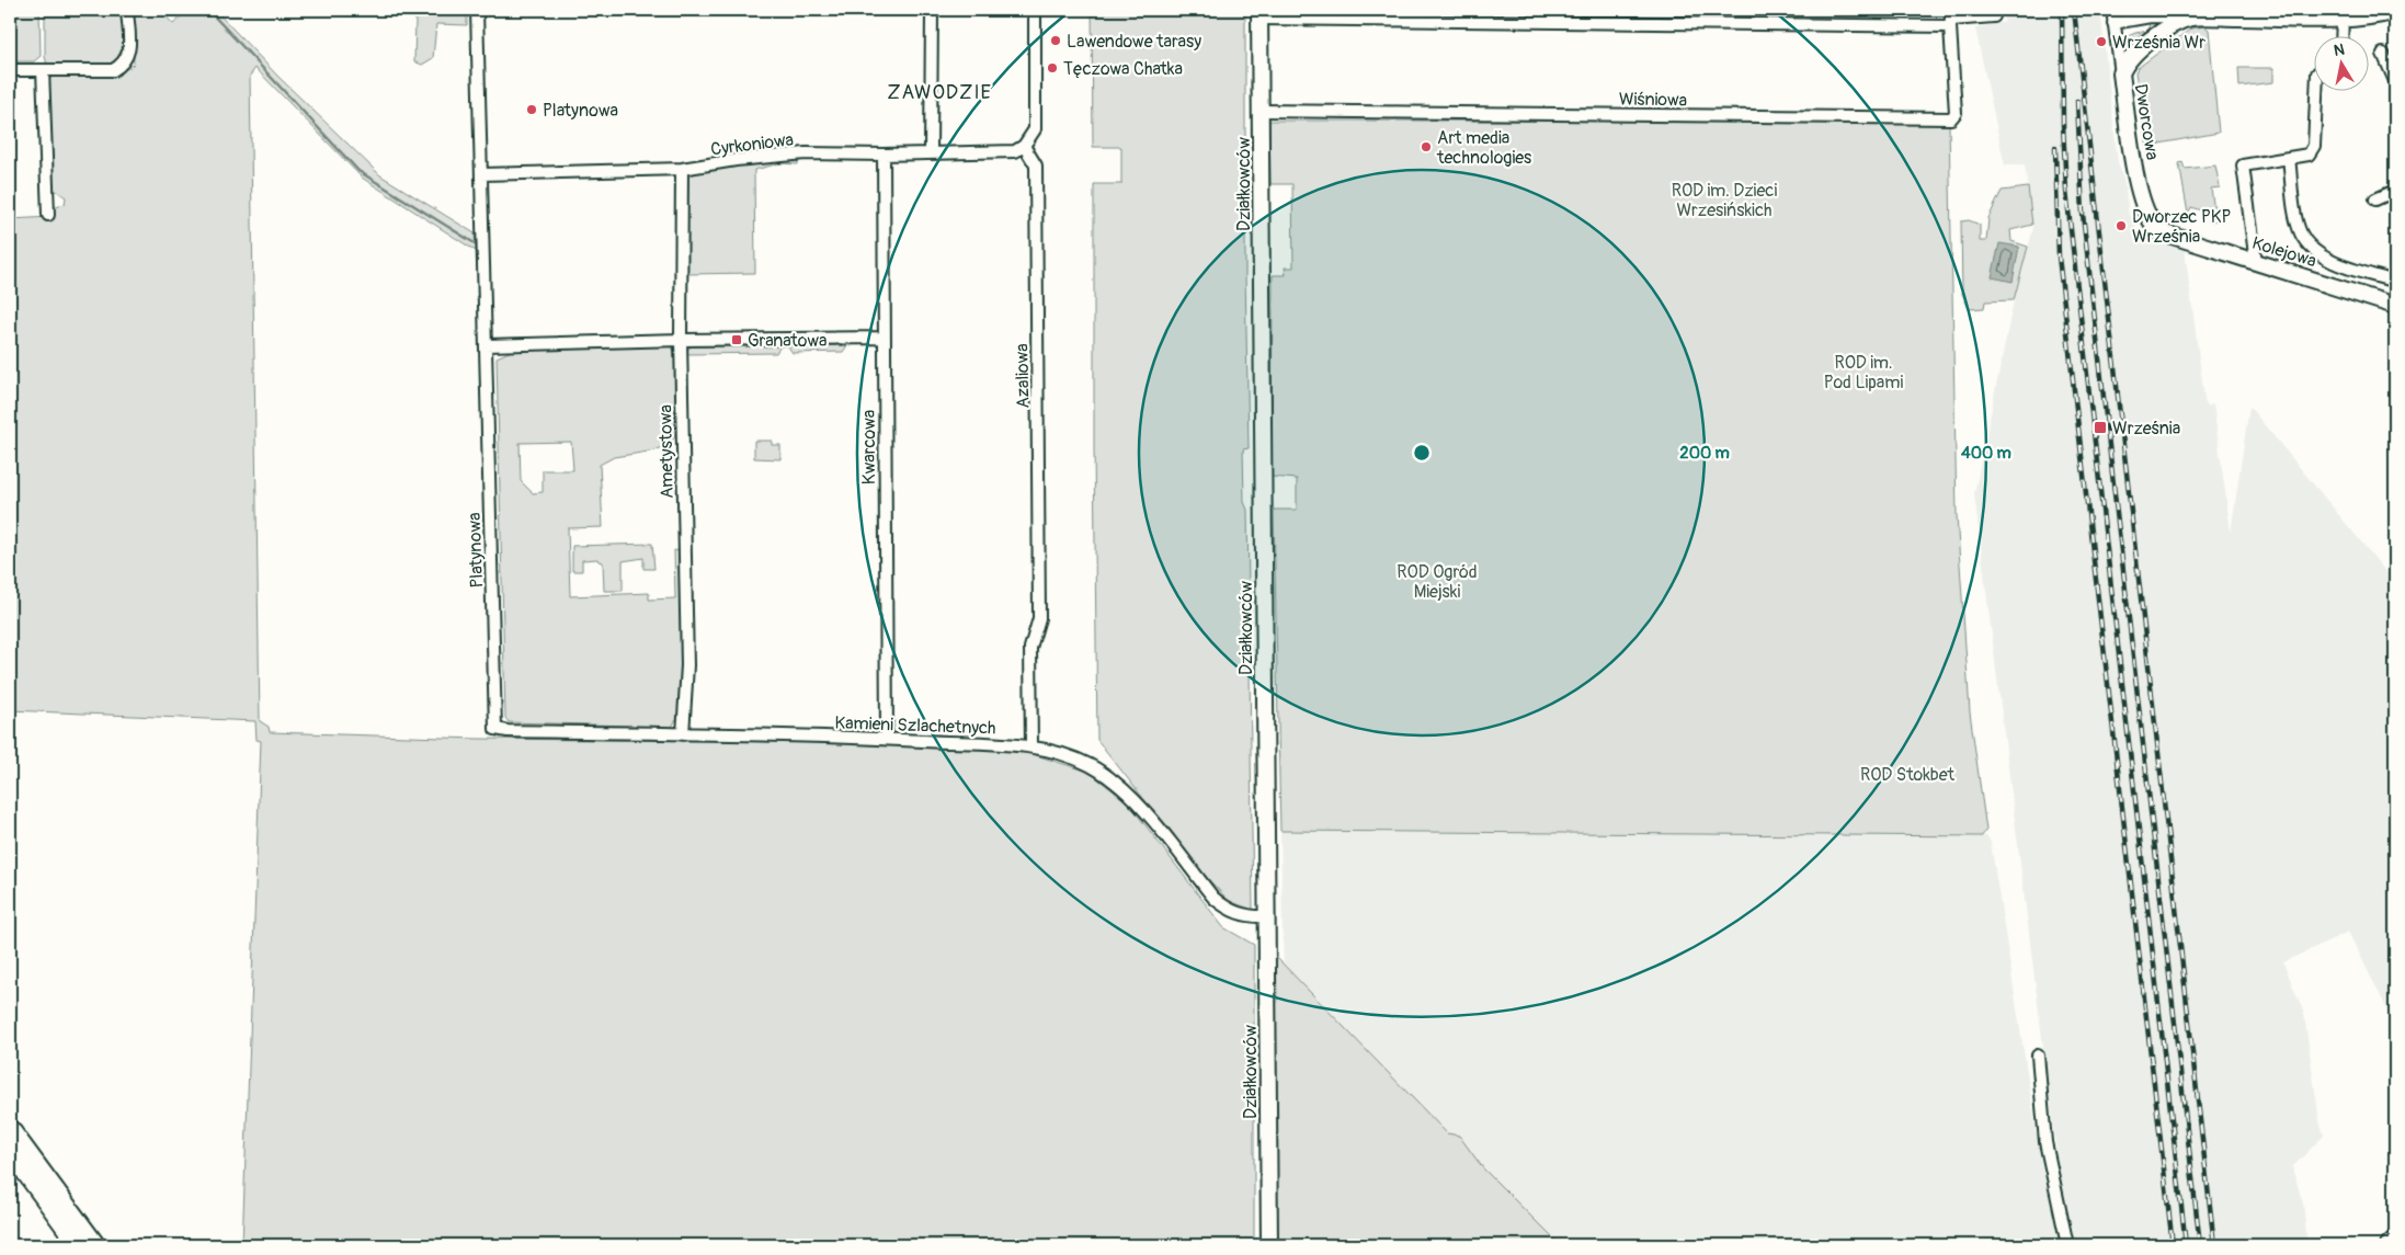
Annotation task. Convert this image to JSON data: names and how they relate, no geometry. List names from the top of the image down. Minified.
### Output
{"streets":{"street":["Wiśniowa","Dworcowa","Cyrkoniowa","Działkowców","Kolejowa","Azaliowa","Kwarcowa","Ametystowa","Platynowa","Kamieni Szlachetnych"]},"crossings":[["Wiśniowa","Działkowców"],["Dworcowa","Kolejowa"],["Cyrkoniowa","Azaliowa"],["Cyrkoniowa","Kwarcowa"],["Cyrkoniowa","Ametystowa"],["Cyrkoniowa","Platynowa"],["Działkowców","Kamieni Szlachetnych"],["Azaliowa","Kamieni Szlachetnych"],["Kwarcowa","Kamieni Szlachetnych"],["Ametystowa","Kamieni Szlachetnych"],["Platynowa","Kamieni Szlachetnych"]],"districts":["ZAWODZIE"],"parks":["ROD im. Dzieci Wrzesińskich","ROD im. Pod Lipami","ROD Ogród Miejski","ROD Stokbet"],"places":{"other":["Lawendowe tarasy","Września Wr","Tęczowa Chatka","Platynowa","Art media technologies","Dworzec PKP Września"],"transit":["Granatowa","Września"]},"north":"top","rings":["200 m","400 m"]}
